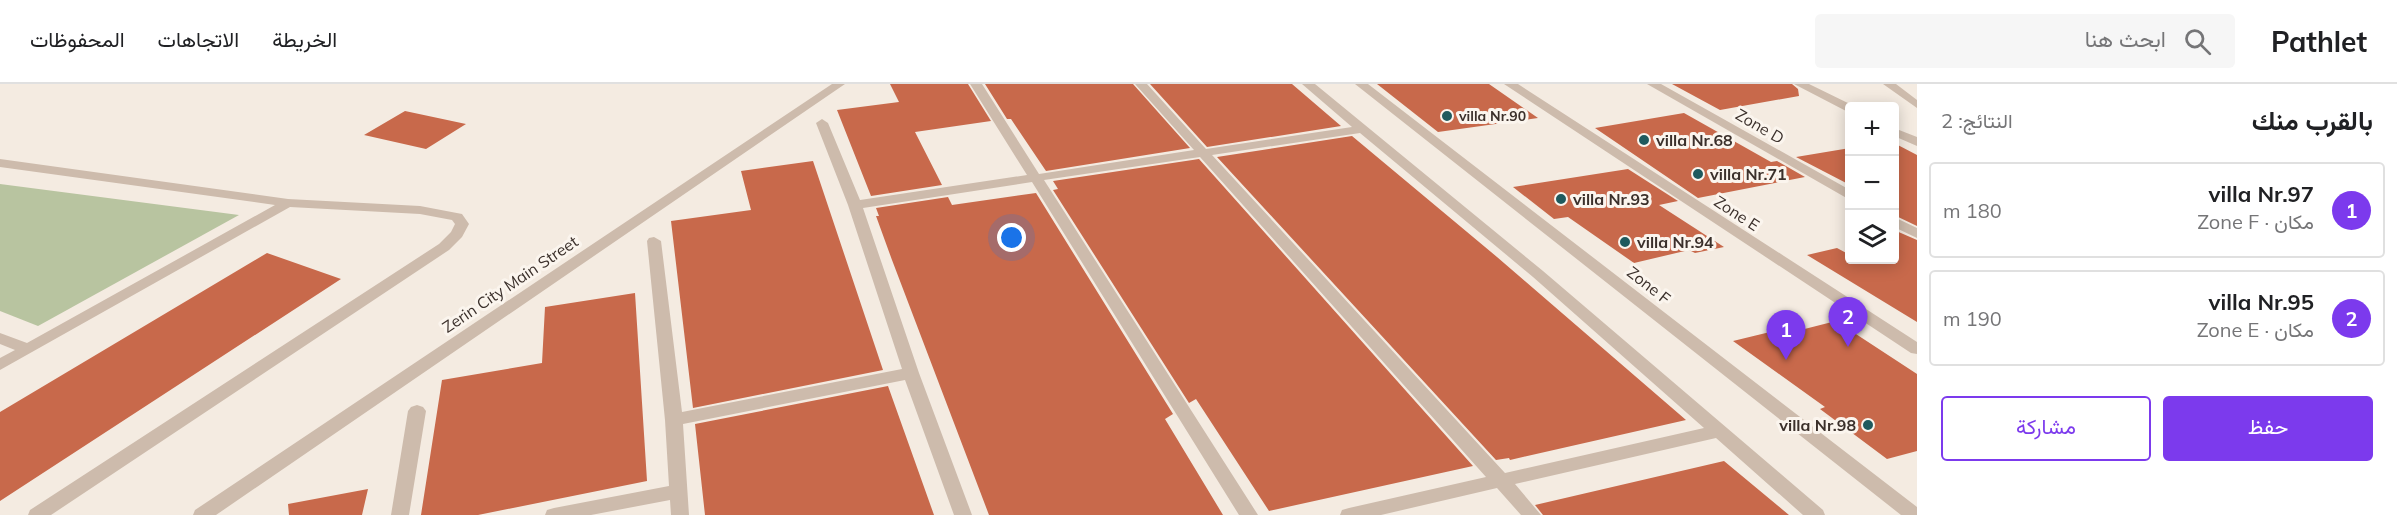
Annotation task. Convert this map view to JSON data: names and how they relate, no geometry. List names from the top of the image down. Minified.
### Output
{"streets":{"street":["Zone D","Zone E","Zerin City Main Street","Zone F"]},"places":["villa Nr.90","villa Nr.68","villa Nr.71","villa Nr.93","villa Nr.94","villa Nr.98"],"page":{"header":"Pathlet","search":"ابحث هنا","nav":["الخريطة","الاتجاهات","المحفوظات"],"heading":["بالقرب منك","النتائج: 2"],"map_buttons":["+","−"],"list":[{"mark":"1","name":"villa Nr.97","note":"مكان · Zone F","value":"180 m"},{"mark":"2","name":"villa Nr.95","note":"مكان · Zone E","value":"190 m"}],"pins":["2","1"],"buttons":["حفظ","مشاركة"]}}
